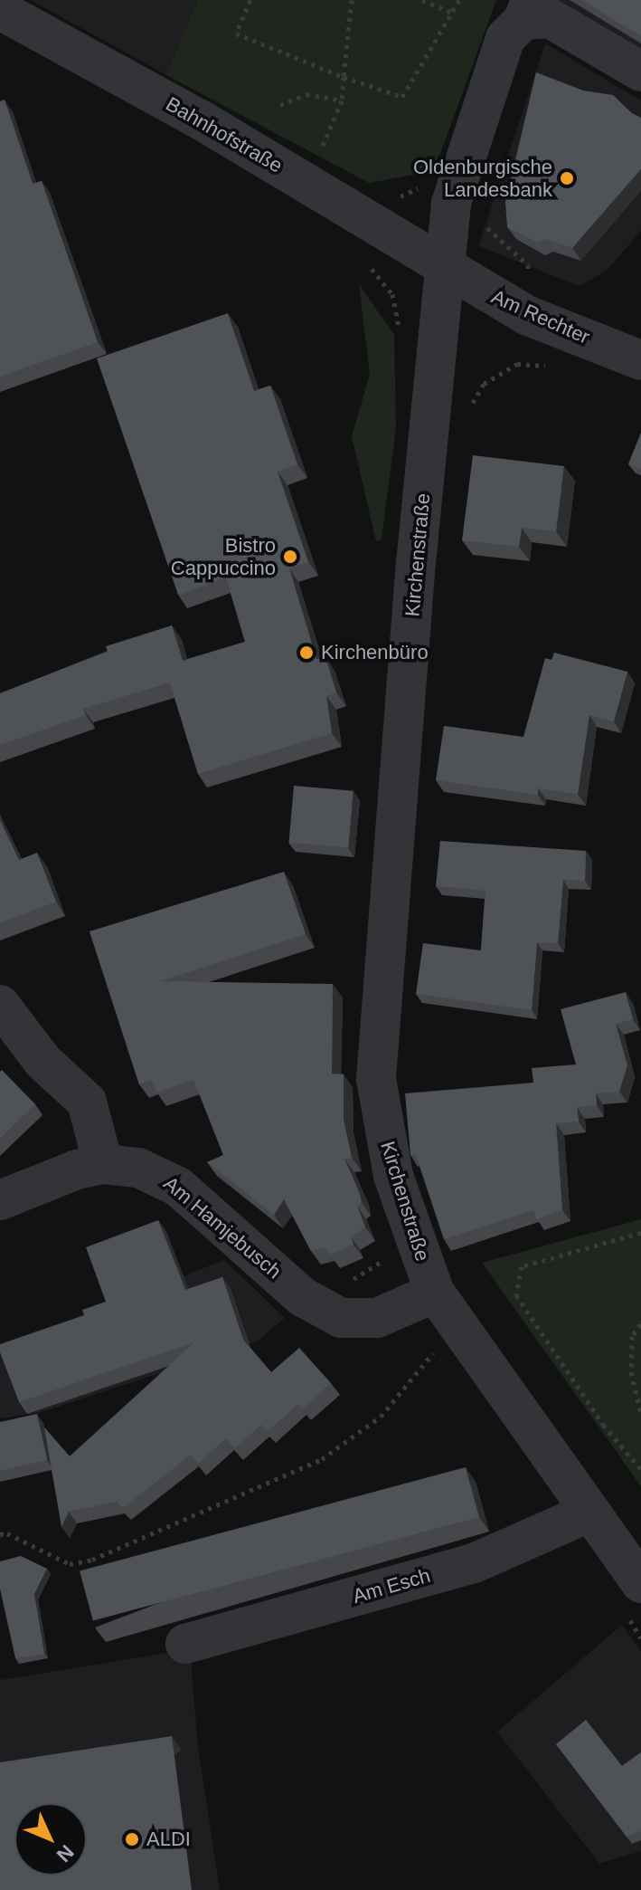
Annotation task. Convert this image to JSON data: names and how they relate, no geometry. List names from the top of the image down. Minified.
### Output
{"streets":{"street":["Bahnhofstraße","Am Rechter","Kirchenstraße","Am Hamjebusch","Am Esch"]},"crossings":[["Bahnhofstraße","Am Rechter"],["Bahnhofstraße","Kirchenstraße"],["Am Rechter","Kirchenstraße"],["Kirchenstraße","Am Hamjebusch"]],"places":["Oldenburgische Landesbank","Bistro Cappuccino","Kirchenbüro","ALDI"],"north":"bottom right"}
